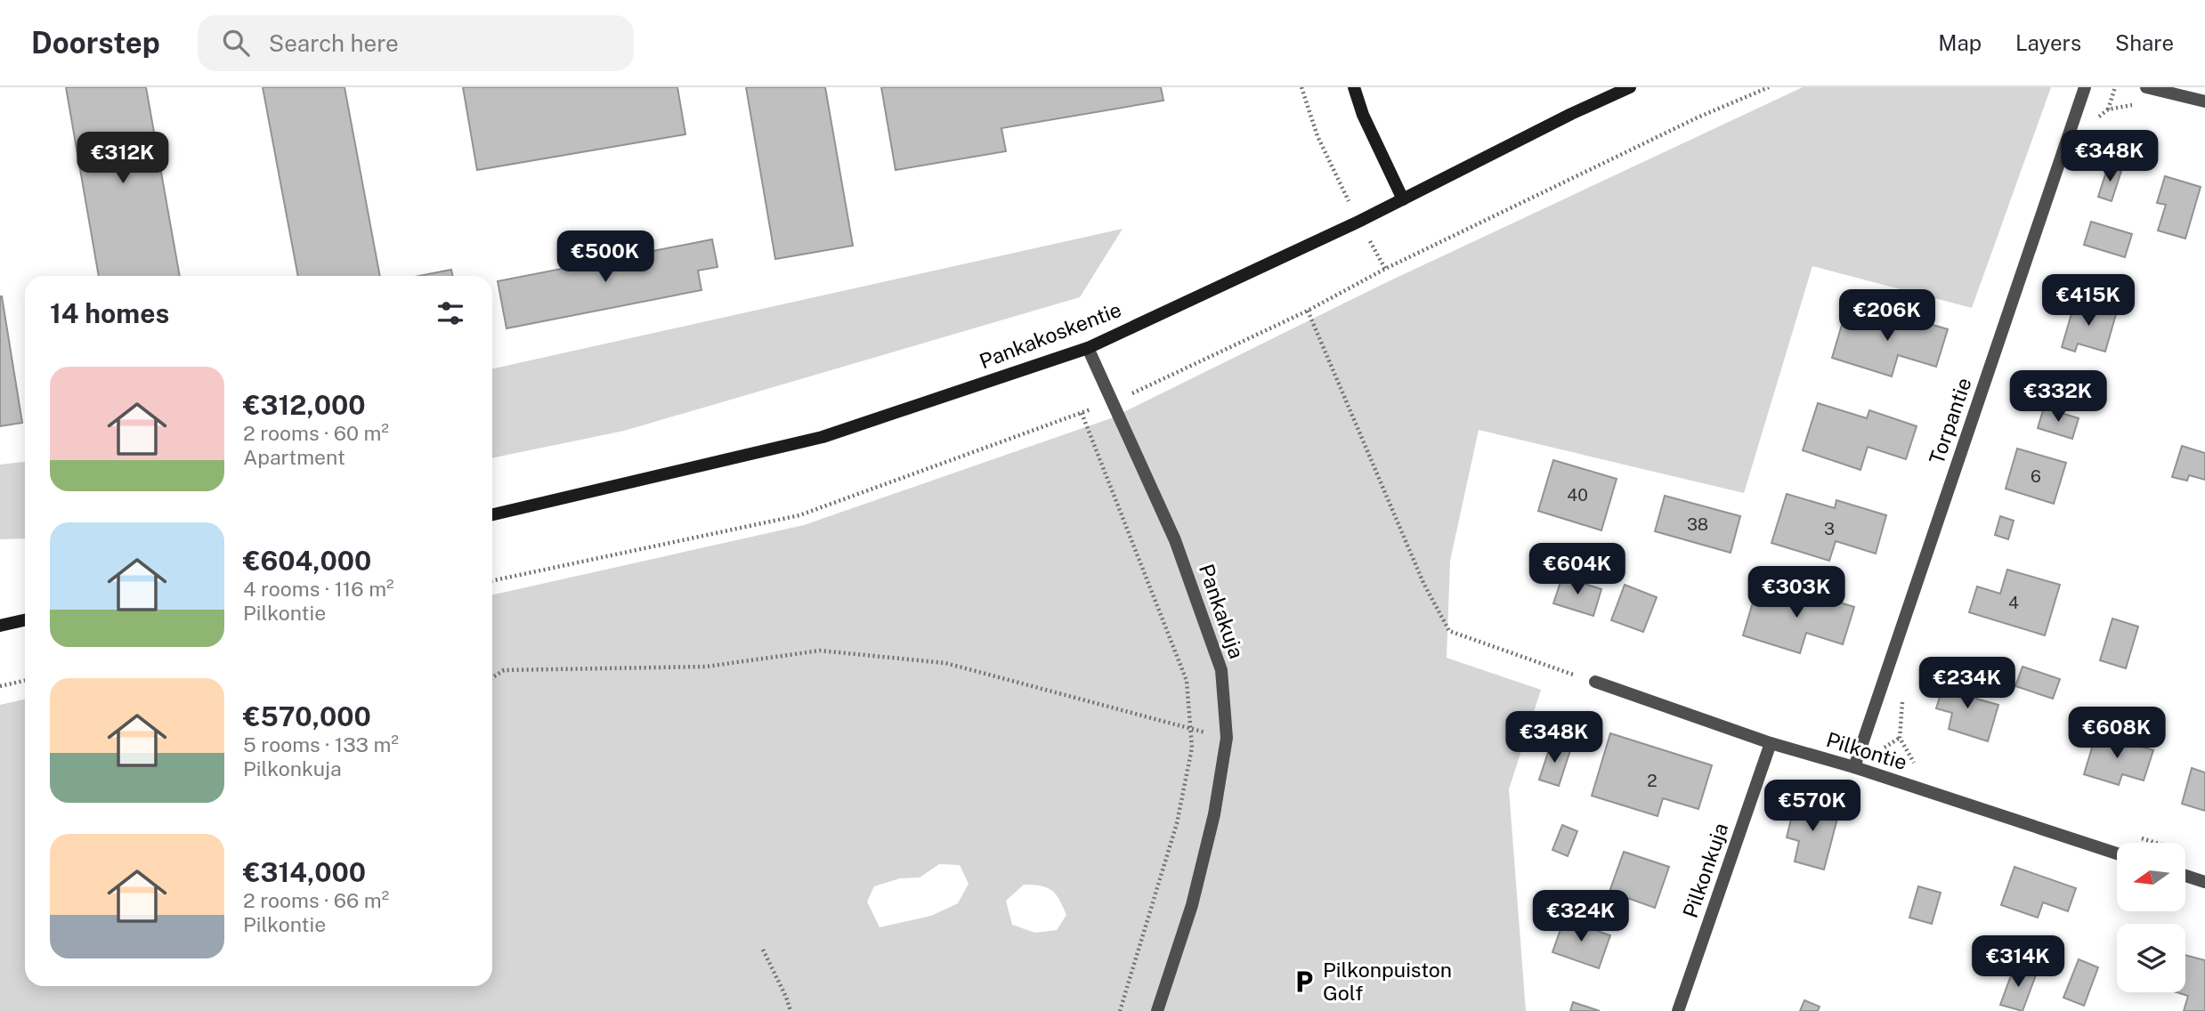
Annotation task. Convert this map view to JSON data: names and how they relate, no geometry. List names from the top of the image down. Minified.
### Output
{"streets":{"main road":["Pankakoskentie"],"street":["Torpantie","Pankakuja","Pilkontie","Pilkonkuja"]},"crossings":[["Pankakoskentie","Pankakuja"],["Torpantie","Pilkontie"],["Pilkontie","Pilkonkuja"]],"places":{"parking":["Pilkonpuiston Golf"]},"house_numbers":["6","40","38","3","4","2"],"north":"left","page":{"header":"Doorstep","search":"Search here","nav":["Map","Layers","Share"],"price":["€348K","€312K","€500K","€415K","€206K","€332K","€604K","€303K","€234K","€608K","€348K","€570K","€324K","€314K"],"heading":"14 homes","list":[{"name":"€312,000","note":"2 rooms · 60 m² · Apartment"},{"name":"€604,000","note":"4 rooms · 116 m² · Pilkontie"},{"name":"€570,000","note":"5 rooms · 133 m² · Pilkonkuja"},{"name":"€314,000","note":"2 rooms · 66 m² · Pilkontie"}]}}
